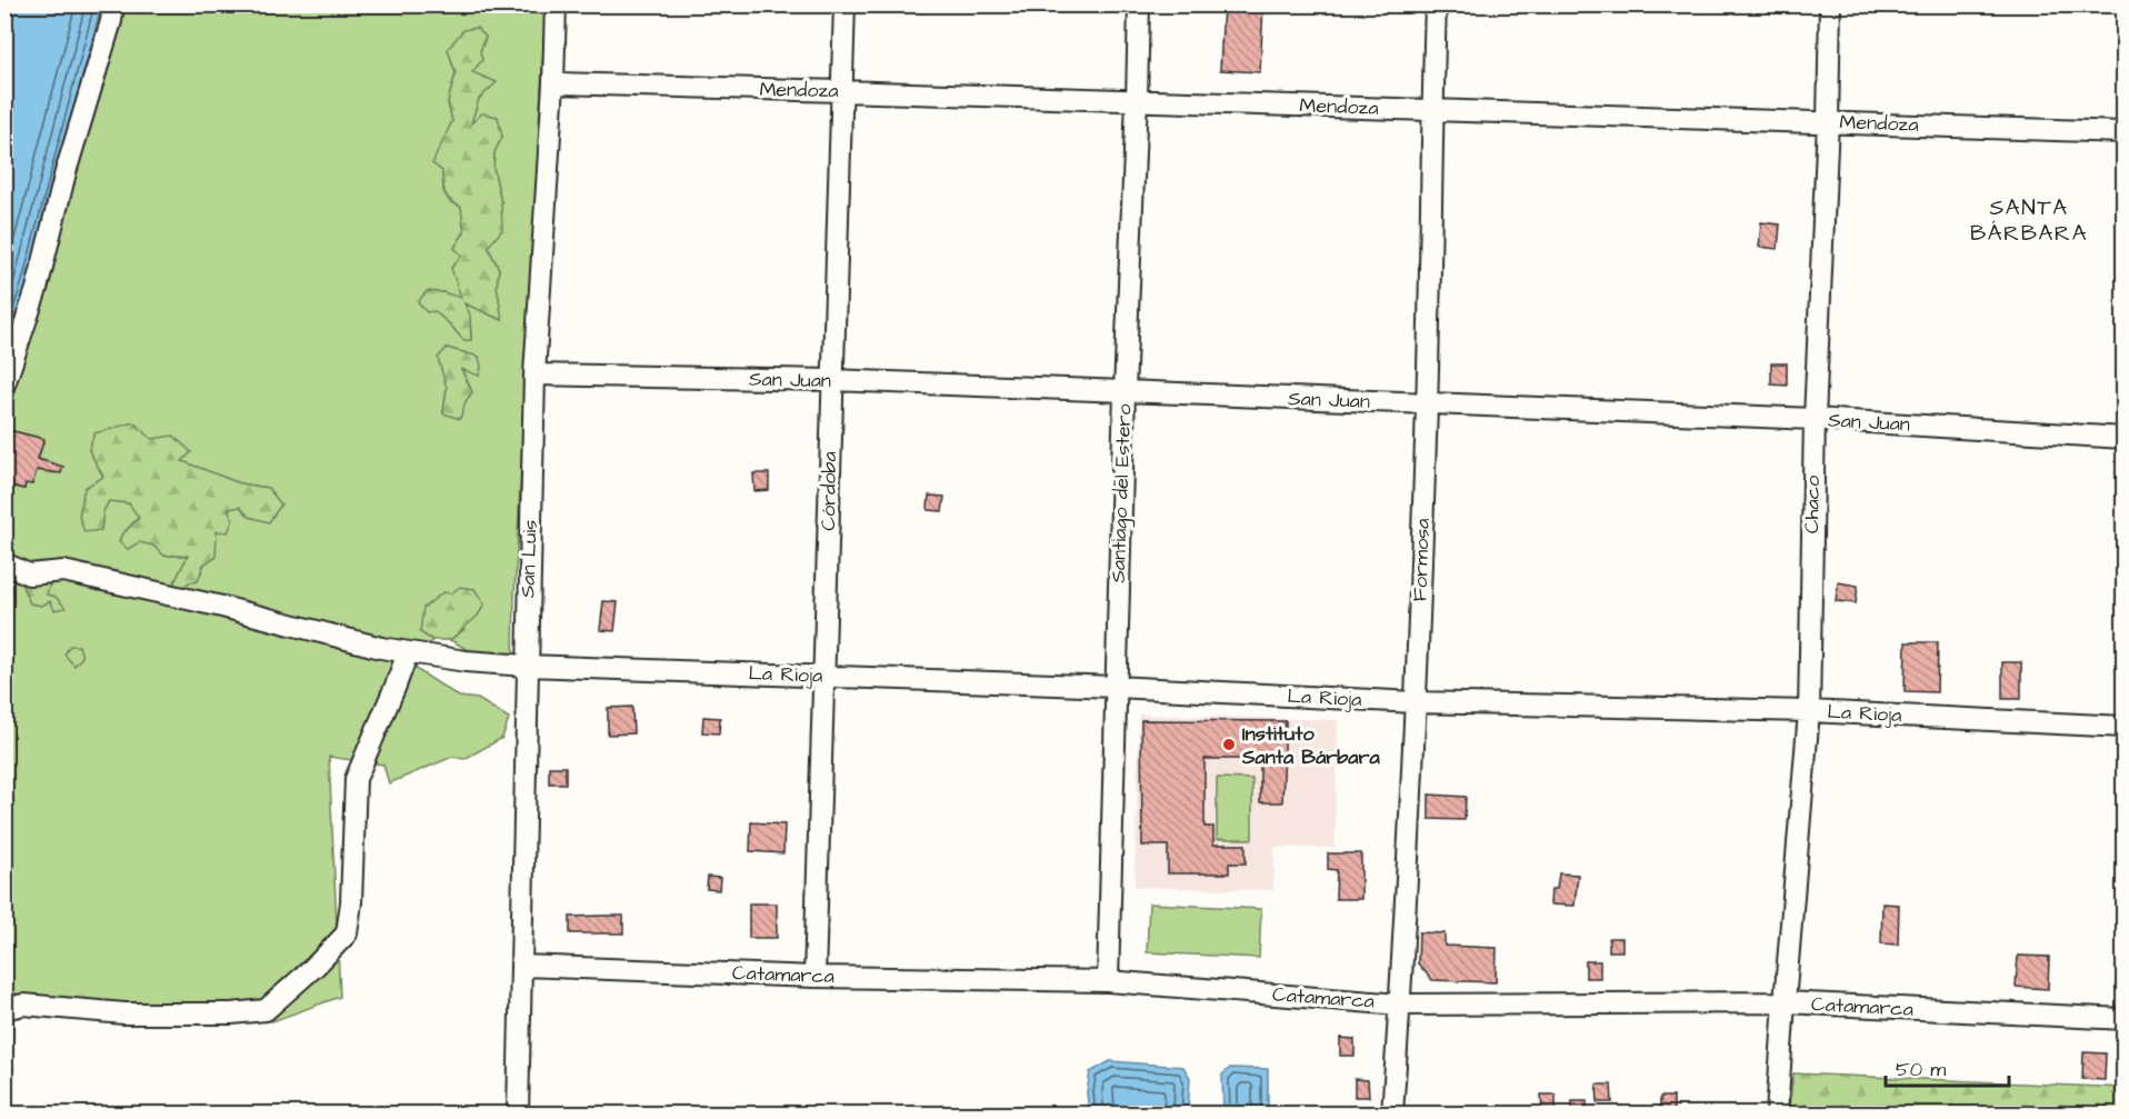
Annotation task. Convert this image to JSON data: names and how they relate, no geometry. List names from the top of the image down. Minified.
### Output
{"streets":{"street":["Mendoza","San Juan","Córdoba","Santiago del Estero","Chaco","San Luis","Formosa","La Rioja","Catamarca"]},"crossings":[["Mendoza","Córdoba"],["Mendoza","Santiago del Estero"],["Mendoza","Chaco"],["Mendoza","San Luis"],["Mendoza","Formosa"],["San Juan","Córdoba"],["San Juan","Santiago del Estero"],["San Juan","Chaco"],["San Juan","San Luis"],["San Juan","Formosa"],["Córdoba","La Rioja"],["Córdoba","Catamarca"],["Santiago del Estero","La Rioja"],["Santiago del Estero","Catamarca"],["Chaco","La Rioja"],["Chaco","Catamarca"],["San Luis","La Rioja"],["San Luis","Catamarca"],["Formosa","La Rioja"],["Formosa","Catamarca"]],"districts":["SANTA BÁRBARA"],"places":["Instituto Santa Bárbara"],"scale_bar":"50 m"}
